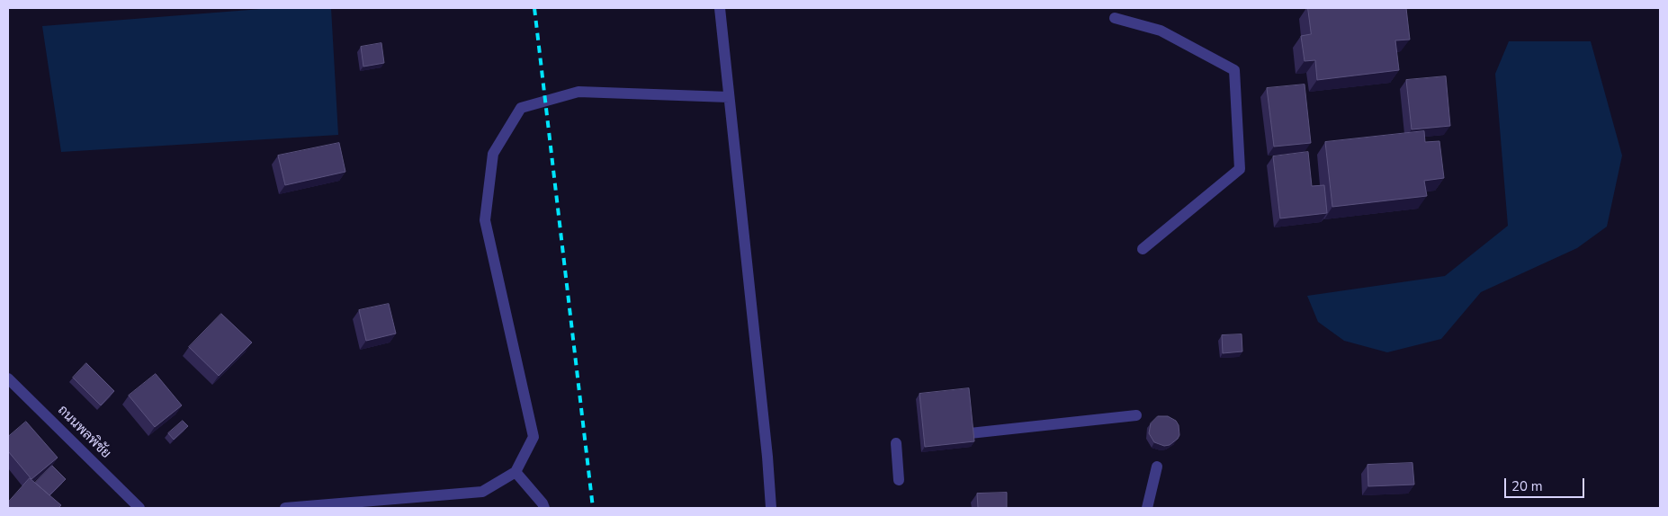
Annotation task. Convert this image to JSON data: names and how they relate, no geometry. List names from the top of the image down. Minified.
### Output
{"streets":{"street":["ถนนพลพิชัย"]},"scale_bar":"20 m"}
